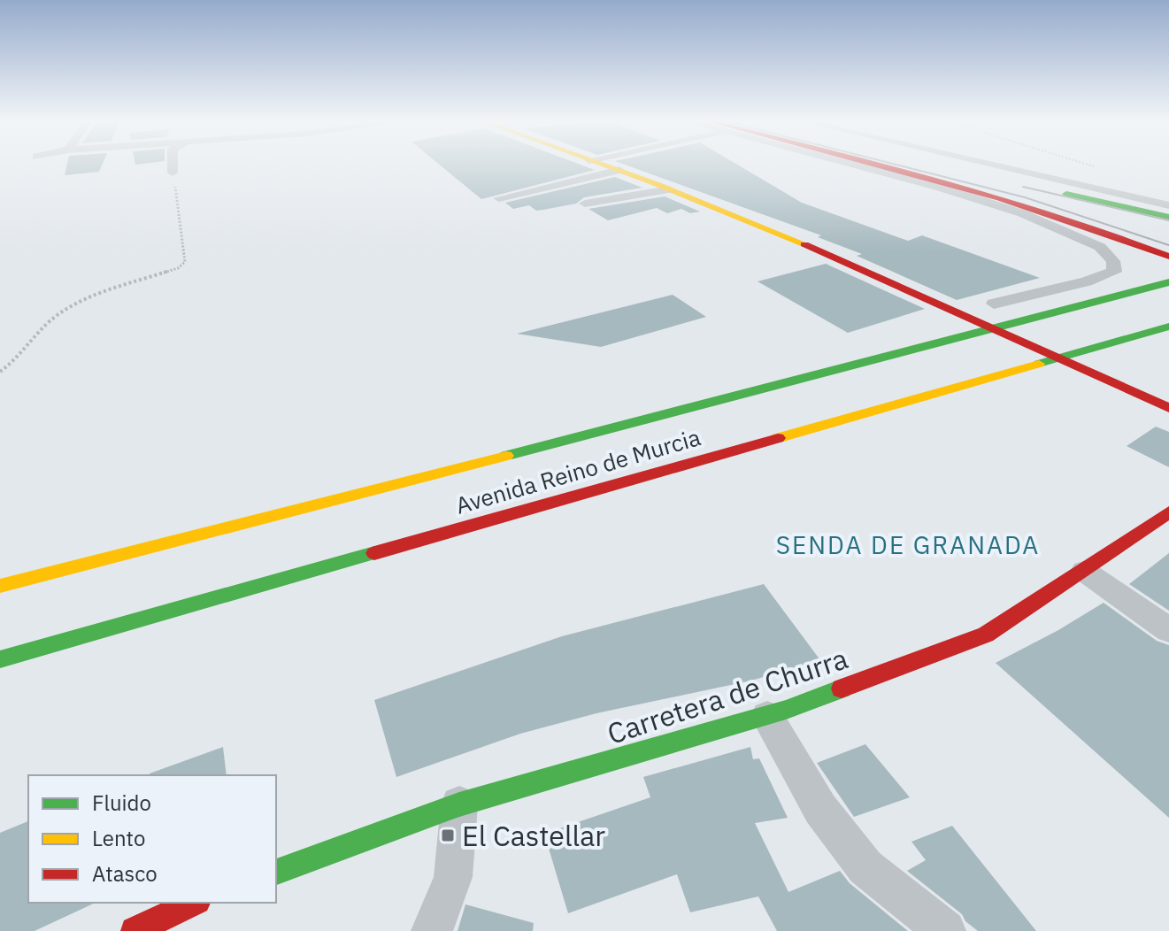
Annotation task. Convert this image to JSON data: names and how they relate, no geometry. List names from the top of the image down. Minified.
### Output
{"streets":{"main road":["Avenida Reino de Murcia","Carretera de Churra"]},"districts":["SENDA DE GRANADA"],"places":{"transit":["El Castellar"]},"legend":["Fluido","Lento","Atasco"]}
